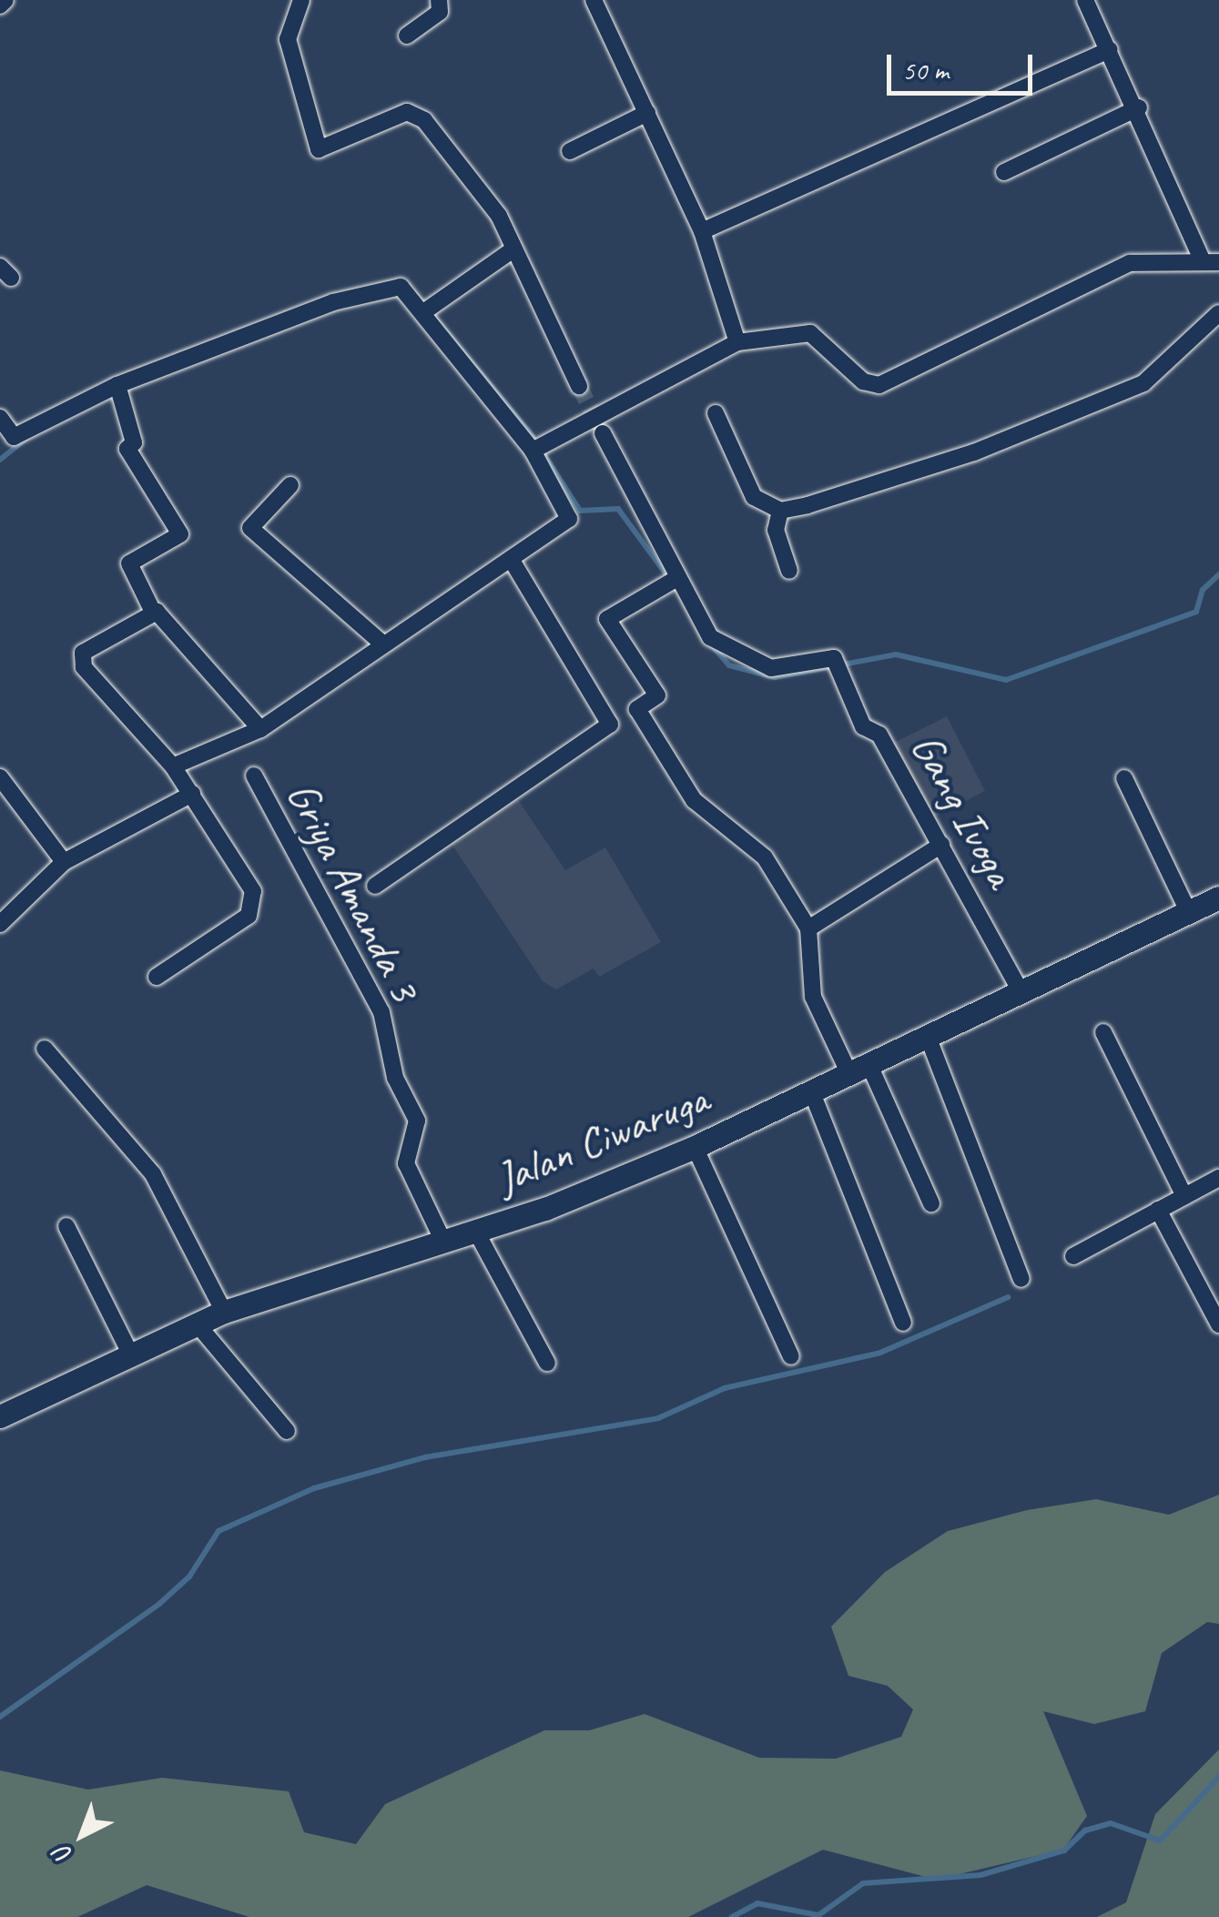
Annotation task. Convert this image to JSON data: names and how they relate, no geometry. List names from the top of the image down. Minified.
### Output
{"streets":{"street":["Gang Ivoga","Griya Amanda 3","Jalan Ciwaruga"]},"crossings":[["Gang Ivoga","Jalan Ciwaruga"],["Griya Amanda 3","Jalan Ciwaruga"]],"scale_bar":"50 m","north":"bottom left"}
